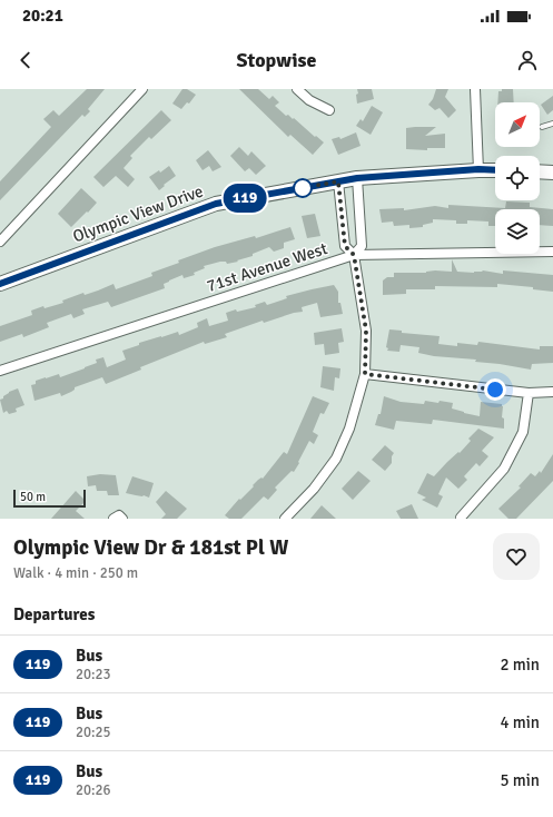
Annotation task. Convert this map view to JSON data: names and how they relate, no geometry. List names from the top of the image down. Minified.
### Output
{"streets":{"main road":["Olympic View Drive"],"street":["71st Avenue West"]},"lines":["bus line 119"],"scale_bar":"50 m","north":"top right","page":{"status":"20:21","header":"Stopwise","on_map":"119","scale":"50 m","heading":[["Olympic View Dr & 181st Pl W","Walk · 4 min · 250 m"],"Departures"],"list":[{"mark":"119","name":"Bus","note":"20:23","value":"2 min"},{"mark":"119","name":"Bus","note":"20:25","value":"4 min"},{"mark":"119","name":"Bus","note":"20:26","value":"5 min"}]}}
